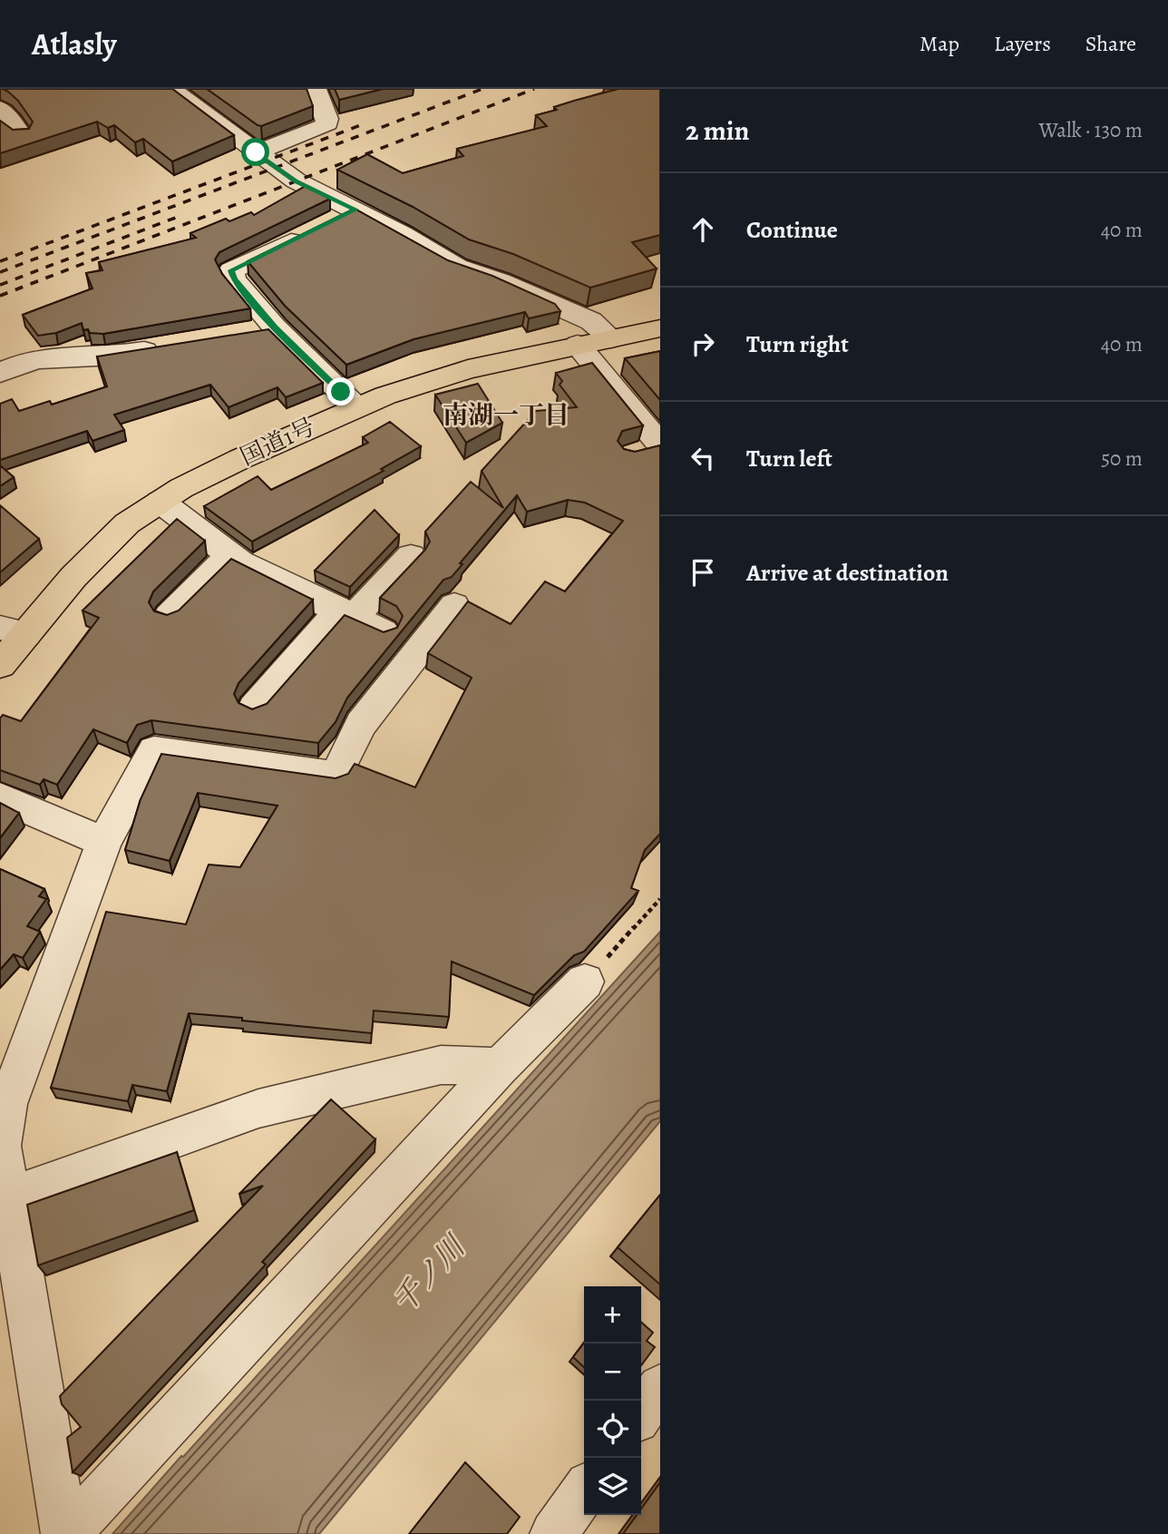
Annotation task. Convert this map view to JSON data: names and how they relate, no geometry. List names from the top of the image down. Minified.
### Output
{"streets":{"highway":["国道1号"]},"districts":["南湖一丁目"],"water":["千ノ川"],"page":{"header":"Atlasly","nav":["Map","Layers","Share"],"heading":["2 min","Walk · 130 m"],"list":[["Continue","40 m"],["Turn right","40 m"],["Turn left","50 m"],"Arrive at destination"],"map_buttons":["+","−"]}}
